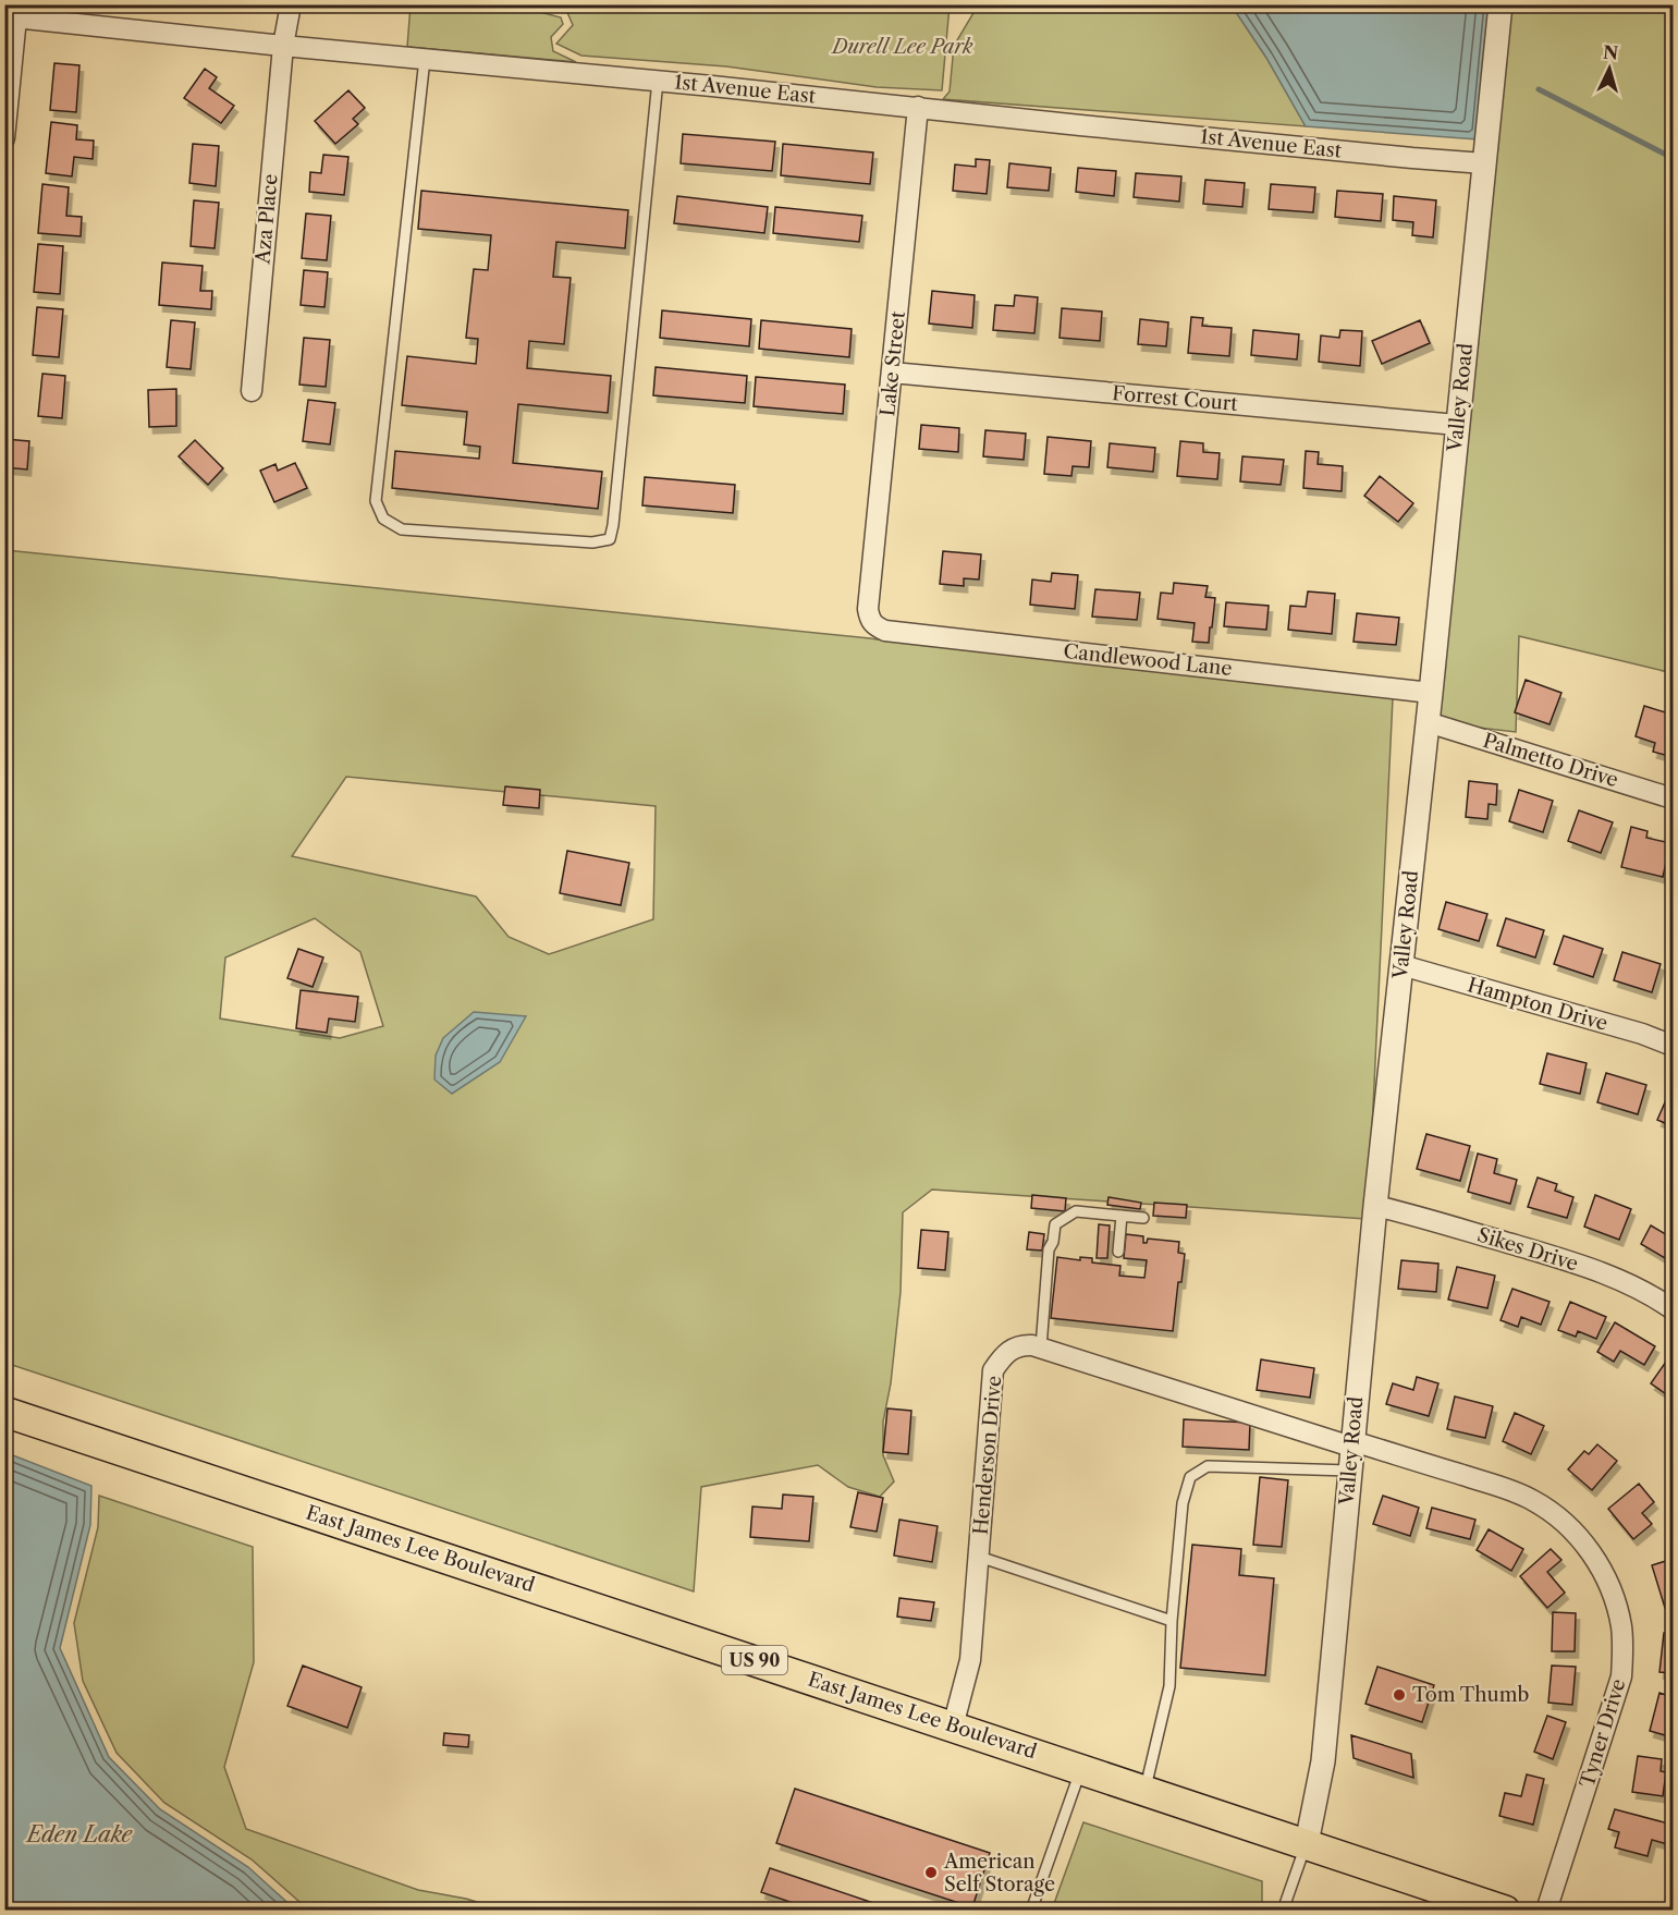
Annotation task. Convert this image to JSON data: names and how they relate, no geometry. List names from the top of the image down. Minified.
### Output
{"streets":{"main road":["East James Lee Boulevard","US 90"],"street":["1st Avenue East","Aza Place","Lake Street","Valley Road","Forrest Court","Candlewood Lane","Palmetto Drive","Hampton Drive","Sikes Drive","Henderson Drive","Tyner Drive"]},"crossings":[["1st Avenue East","Aza Place"],["1st Avenue East","Lake Street"],["1st Avenue East","Valley Road"],["Lake Street","Forrest Court"],["Lake Street","Candlewood Lane"],["Valley Road","Forrest Court"],["Valley Road","Candlewood Lane"],["Valley Road","Palmetto Drive"],["Valley Road","Hampton Drive"],["Valley Road","Sikes Drive"],["Valley Road","Henderson Drive"],["Valley Road","East James Lee Boulevard"],["Valley Road","Tyner Drive"],["Henderson Drive","East James Lee Boulevard"],["Henderson Drive","Tyner Drive"]],"water":["Eden Lake"],"parks":["Durell Lee Park"],"places":["Tom Thumb","American Self Storage"],"north":"top"}
